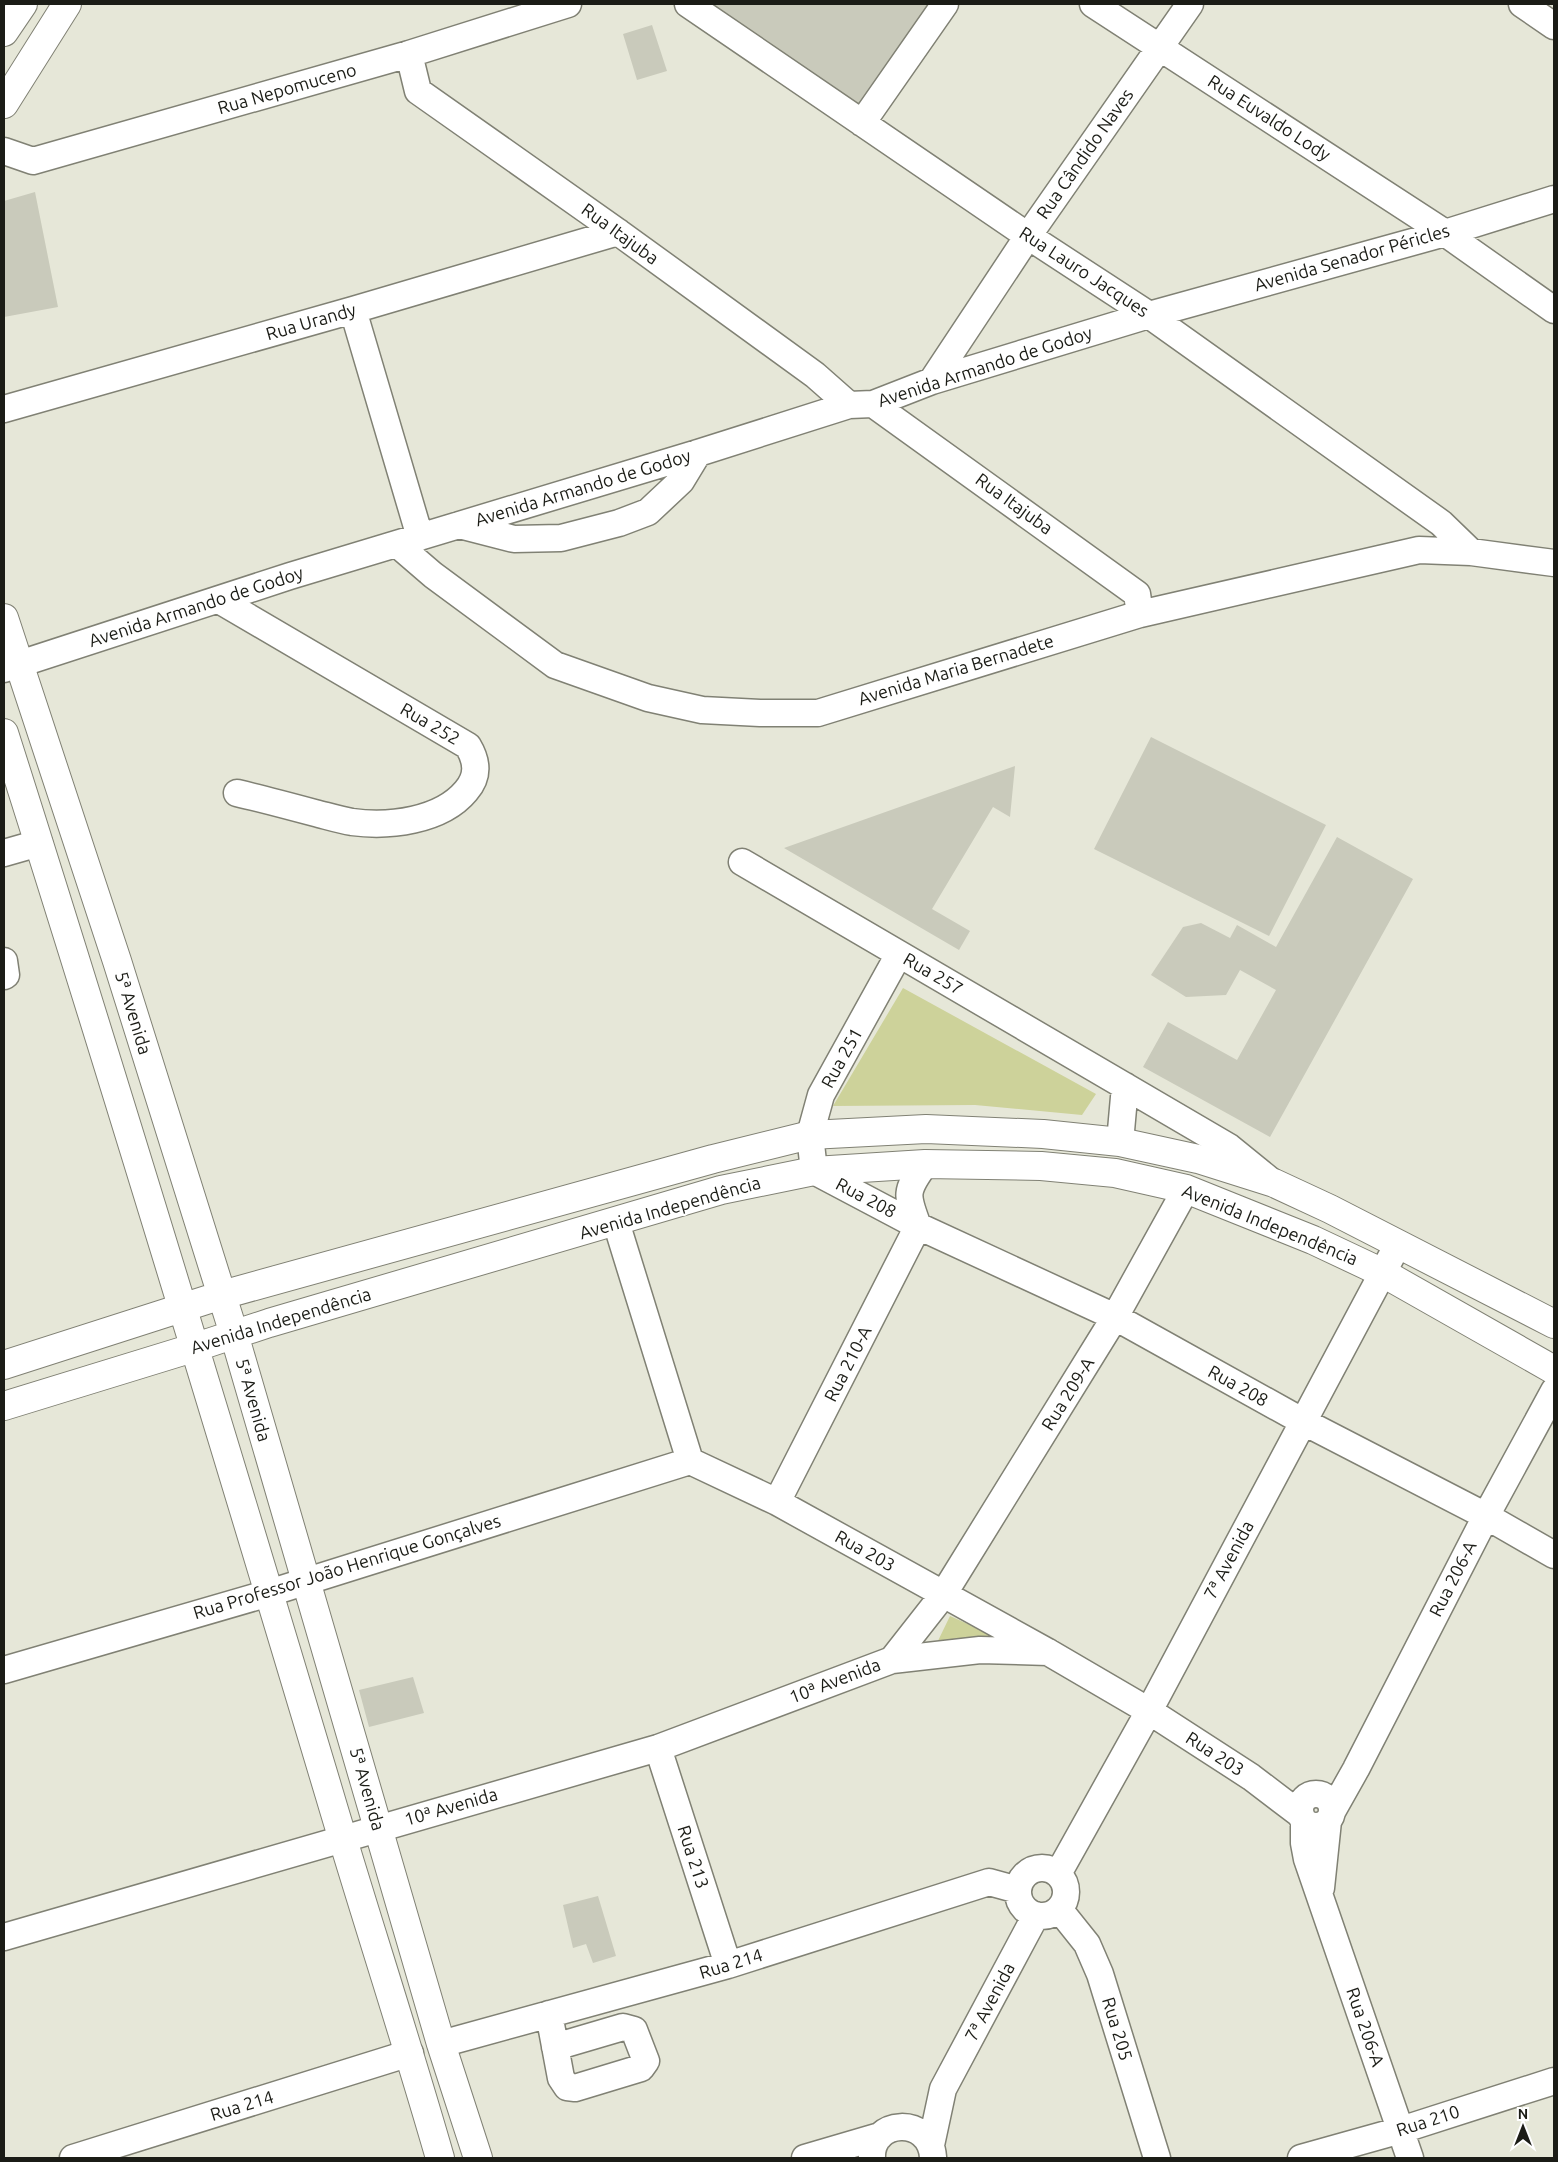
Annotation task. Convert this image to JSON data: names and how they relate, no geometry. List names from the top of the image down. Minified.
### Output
{"streets":{"main road":["5ª Avenida","Avenida Independência"],"street":["Rua Nepomuceno","Rua Euvaldo Lody","Rua Cândido Naves","Rua Itajuba","Avenida Senador Péricles","Rua Lauro Jacques","Rua Urandy","Avenida Armando de Godoy","Avenida Maria Bernadete","Rua 252","Rua 257","Rua 251","Rua 208","Rua 210-A","Rua 209-A","Rua 203","7ª Avenida","Rua Professor João Henrique Gonçalves","Rua 206-A","10ª Avenida","Rua 213","Rua 214","Rua 205","Rua 210"]},"crossings":[["Rua Nepomuceno","Rua Itajuba"],["Rua Euvaldo Lody","Rua Cândido Naves"],["Rua Euvaldo Lody","Avenida Senador Péricles"],["Rua Cândido Naves","Rua Lauro Jacques"],["Rua Cândido Naves","Avenida Armando de Godoy"],["Rua Itajuba","Rua Urandy"],["Rua Itajuba","Avenida Armando de Godoy"],["Rua Itajuba","Avenida Maria Bernadete"],["Avenida Senador Péricles","Rua Lauro Jacques"],["Avenida Senador Péricles","Avenida Armando de Godoy"],["Rua Lauro Jacques","Avenida Armando de Godoy"],["Rua Lauro Jacques","Avenida Maria Bernadete"],["Avenida Armando de Godoy","Avenida Maria Bernadete"],["Avenida Armando de Godoy","Rua 252"],["Avenida Armando de Godoy","5ª Avenida"],["Rua 257","Rua 251"],["Rua 257","Avenida Independência"],["5ª Avenida","Avenida Independência"],["5ª Avenida","Rua Professor João Henrique Gonçalves"],["5ª Avenida","10ª Avenida"],["5ª Avenida","Rua 214"],["Rua 251","Rua 208"],["Rua 251","Avenida Independência"],["Rua 208","Avenida Independência"],["Rua 208","Rua 210-A"],["Rua 208","Rua 209-A"],["Rua 208","7ª Avenida"],["Rua 208","Rua 206-A"],["Avenida Independência","Rua 209-A"],["Avenida Independência","7ª Avenida"],["Rua 210-A","Rua 203"],["Rua 209-A","Rua 203"],["Rua 209-A","10ª Avenida"],["Rua 203","7ª Avenida"],["Rua 203","Rua Professor João Henrique Gonçalves"],["Rua 203","Rua 206-A"],["Rua 203","10ª Avenida"],["7ª Avenida","Rua 214"],["7ª Avenida","Rua 205"],["Rua 206-A","Rua 210"],["10ª Avenida","Rua 213"],["Rua 213","Rua 214"],["Rua 214","Rua 205"]],"north":"top"}
